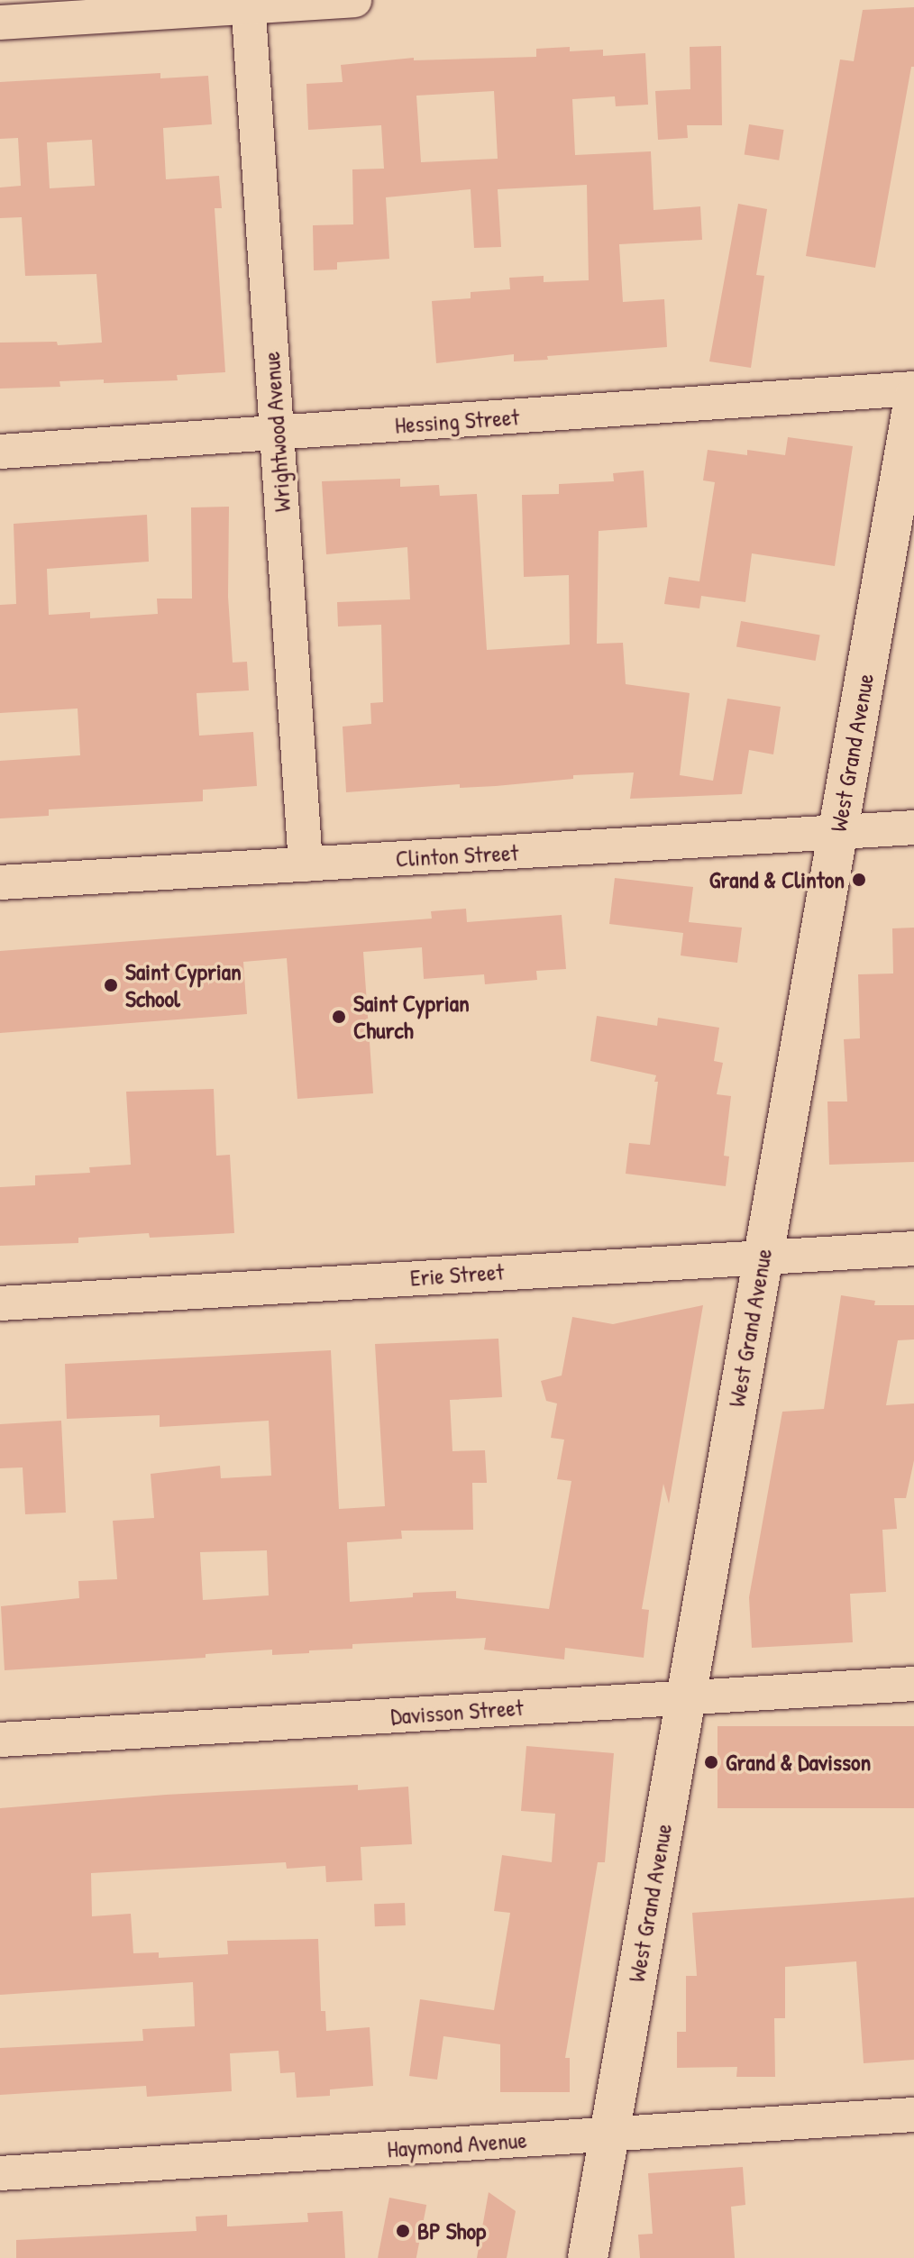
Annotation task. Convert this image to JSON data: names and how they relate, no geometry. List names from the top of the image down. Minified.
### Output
{"streets":{"main road":["West Grand Avenue"],"street":["Hessing Street","Wrightwood Avenue","Clinton Street","Erie Street","Davisson Street","Haymond Avenue"]},"crossings":[["Hessing Street","Wrightwood Avenue"],["Wrightwood Avenue","Clinton Street"],["West Grand Avenue","Clinton Street"],["West Grand Avenue","Erie Street"],["West Grand Avenue","Davisson Street"],["West Grand Avenue","Haymond Avenue"]],"places":["Grand & Clinton","Saint Cyprian School","Saint Cyprian Church","Grand & Davisson","BP Shop"]}
